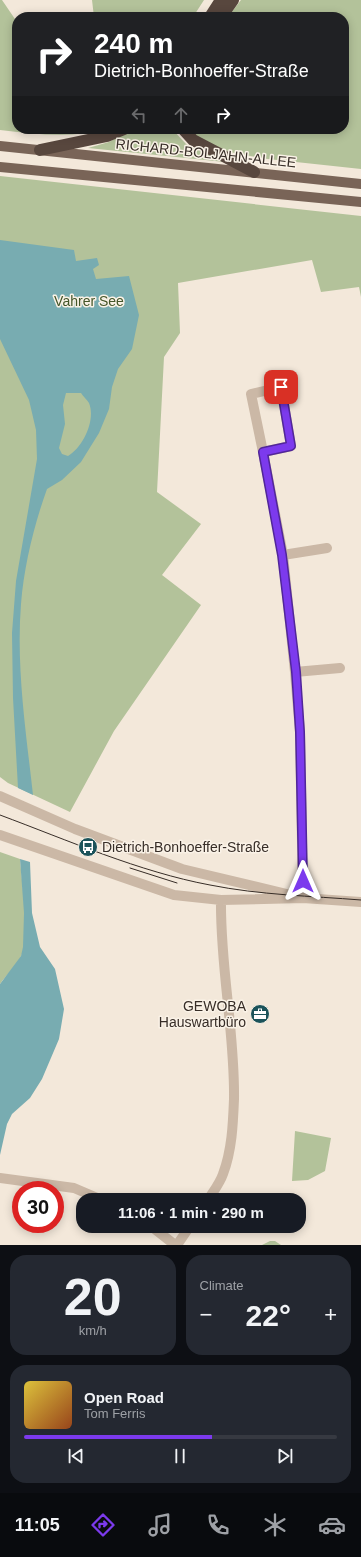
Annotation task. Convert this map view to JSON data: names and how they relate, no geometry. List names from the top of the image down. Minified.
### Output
{"streets":{"main road":["RICHARD-BOLJAHN-ALLEE"]},"parks":["Vahrer See"],"places":{"bus stop":["Dietrich-Bonhoeffer-Straße"],"office":["GEWOBA Hauswartbüro"]},"page":{"turn":["240 m","Dietrich-Bonhoeffer-Straße"],"limit":"30","trip":"11:06 · 1 min · 290 m","tile":[["20","km/h"],"Climate"],"heat":["−","22°","+"],"song":["Open Road","Tom Ferris"],"tabs":"11:05"}}
